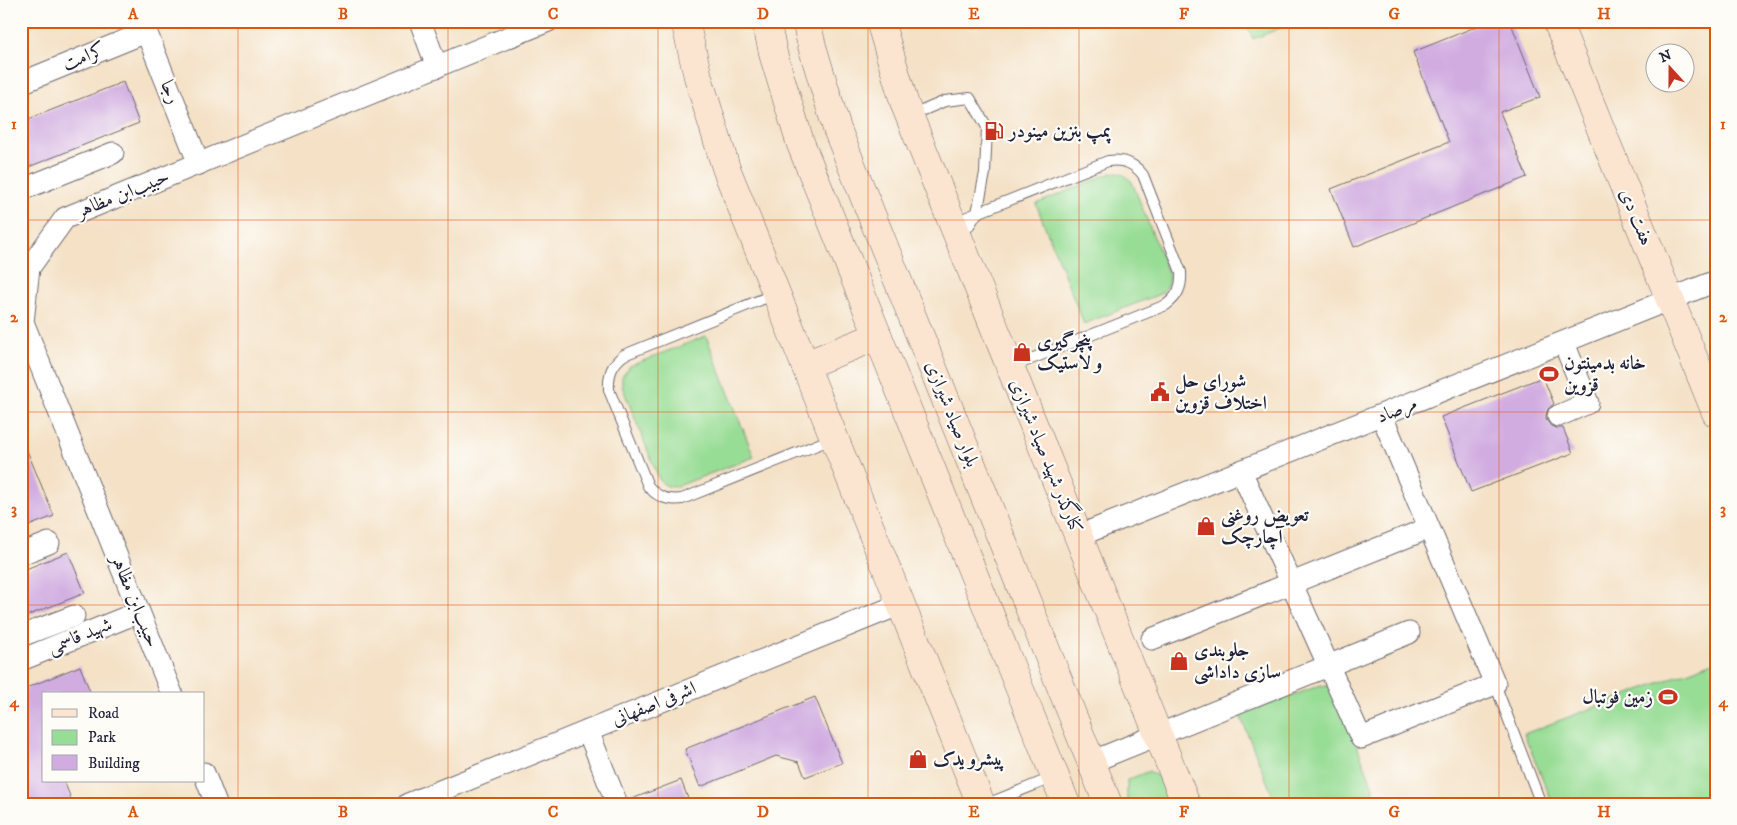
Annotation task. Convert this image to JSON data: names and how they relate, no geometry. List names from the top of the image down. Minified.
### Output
{"streets":{"main road":["هفت دی","بلوار صیاد شیرازی","کنارگذر شهید صیاد شیرازی"],"street":["کرامت","رجا","حبیب‌ابن مظاهر","مرصاد","شهید قاسمی","اشرفی اصفهانی"]},"crossings":[["کرامت","رجا"],["رجا","حبیب‌ابن مظاهر"],["حبیب‌ابن مظاهر","شهید قاسمی"],["هفت دی","مرصاد"],["مرصاد","کنارگذر شهید صیاد شیرازی"]],"places":{"fuel station":["پمپ بنزین مینودر"],"shop":["پنچرگیری و لاستیک","تعویض روغنی آچارچک","جلوبندی سازی داداشی","پیشرو یدک"],"sports":["خانه بدمینتون قزوین","زمین فوتبال"],"public building":["شورای حل اختلاف قزوین"]},"legend":["Road","Park","Building"],"north":"top","grid":{"columns":["A","B","C","D","E","F","G","H"],"rows":["1","2","3","4"]}}
